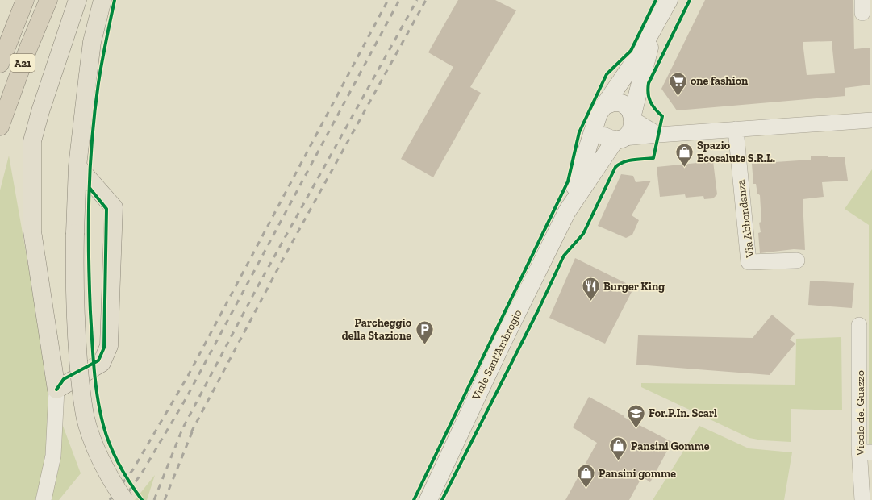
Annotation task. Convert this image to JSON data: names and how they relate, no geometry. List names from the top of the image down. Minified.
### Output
{"streets":{"highway":["A21"],"main road":["Viale Sant'Ambrogio"],"street":["Via Abbondanza","Vicolo del Guazzo"]},"places":{"supermarket":["one fashion"],"shop":["Spazio Ecosalute S.R.L.","Pansini Gomme","Pansini gomme"],"restaurant":["Burger King"],"parking":["Parcheggio della Stazione"],"school or university":["For.P.In. Scarl"]}}
